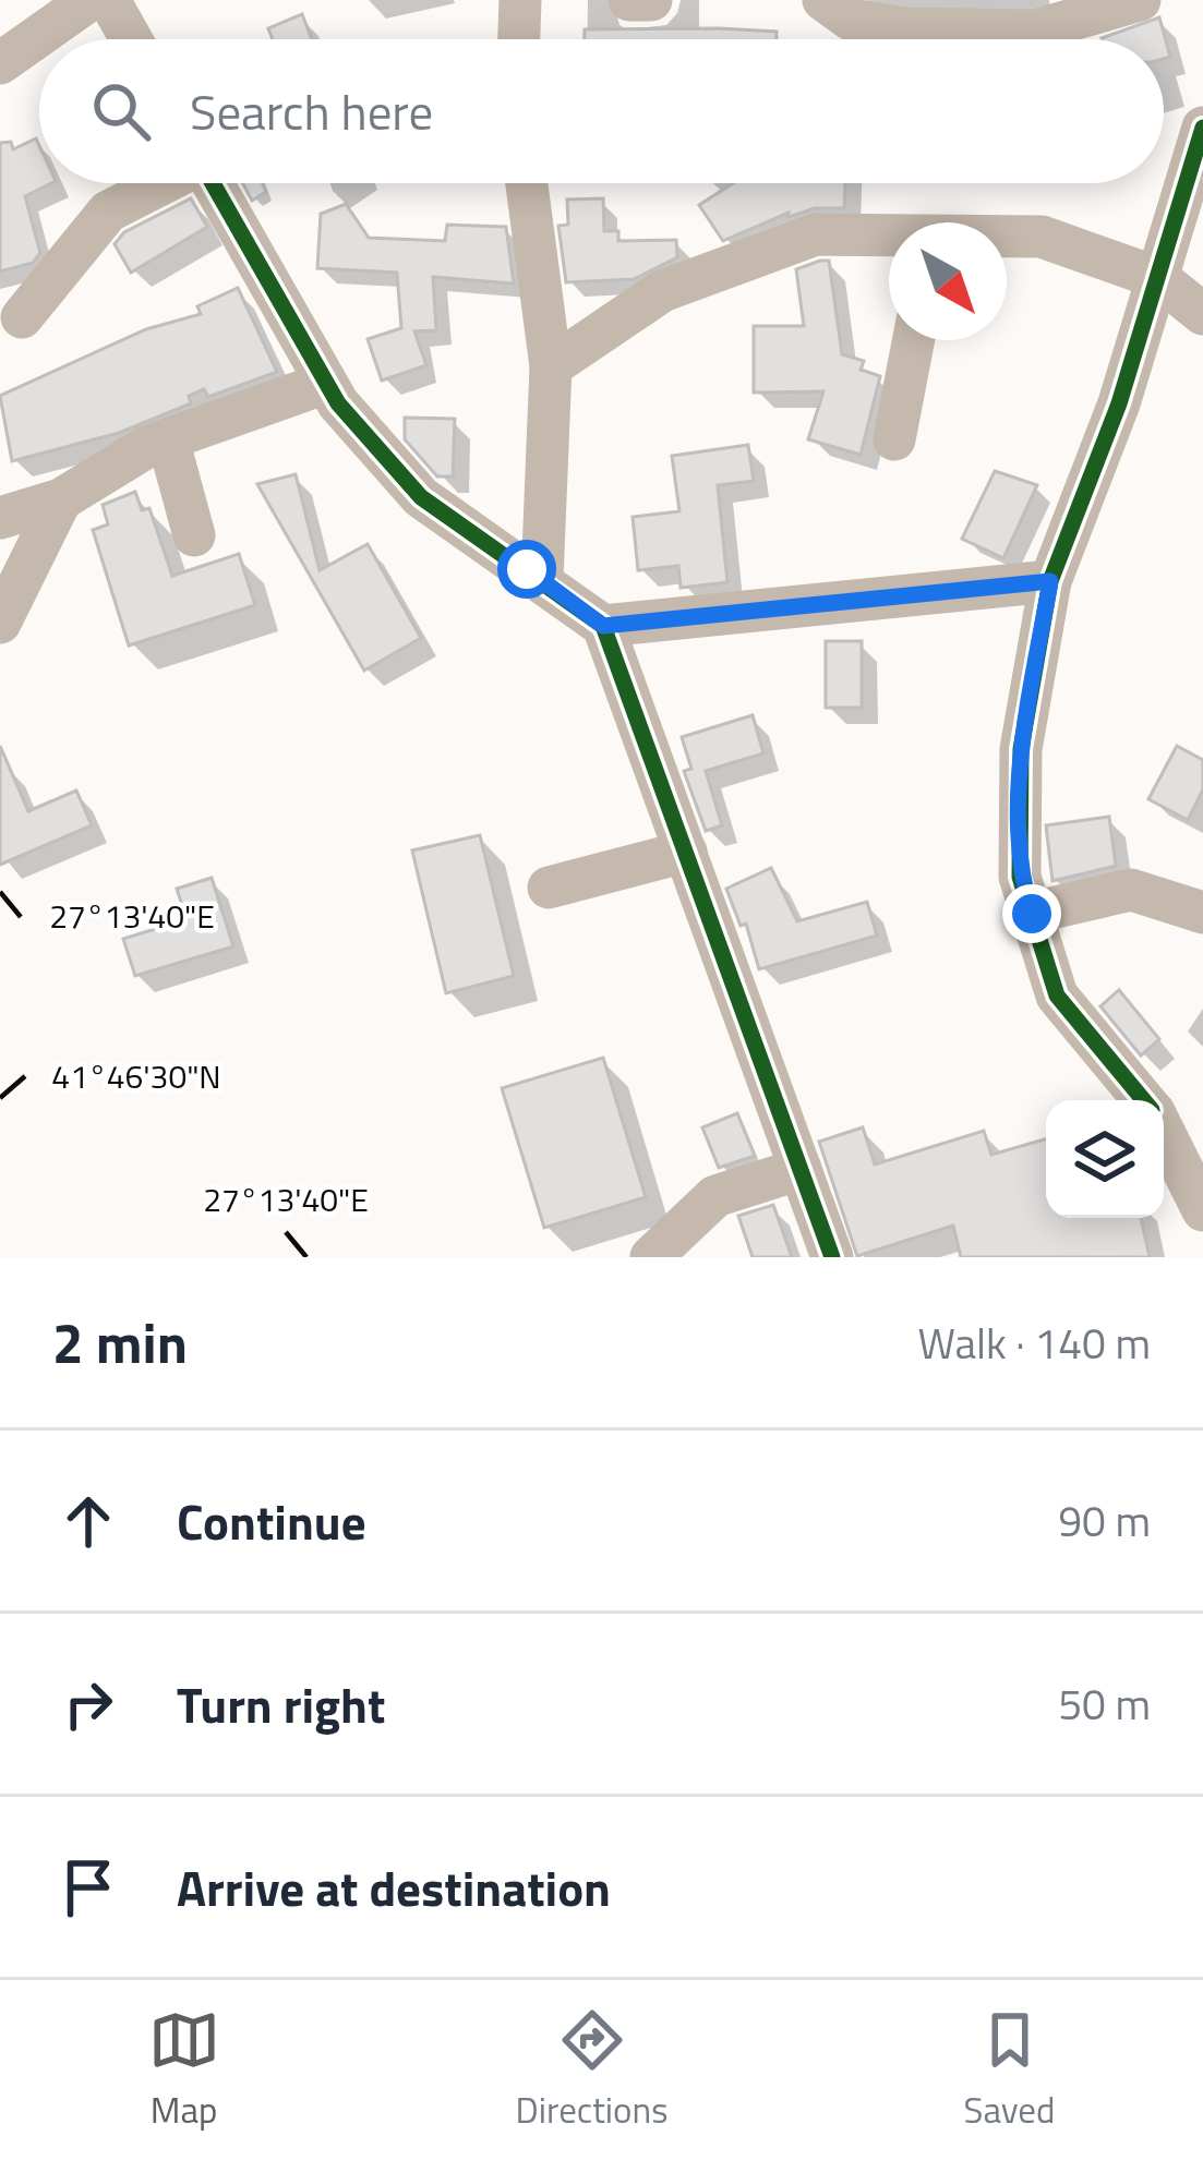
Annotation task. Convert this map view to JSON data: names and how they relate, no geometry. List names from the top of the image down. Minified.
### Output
{"north":"bottom right","page":{"search":"Search here","heading":["2 min","Walk · 140 m"],"list":[["Continue","90 m"],["Turn right","50 m"],"Arrive at destination"],"nav":["Map","Directions","Saved"]},"coordinates":["27°13'40\"E","41°46'30\"N"]}
